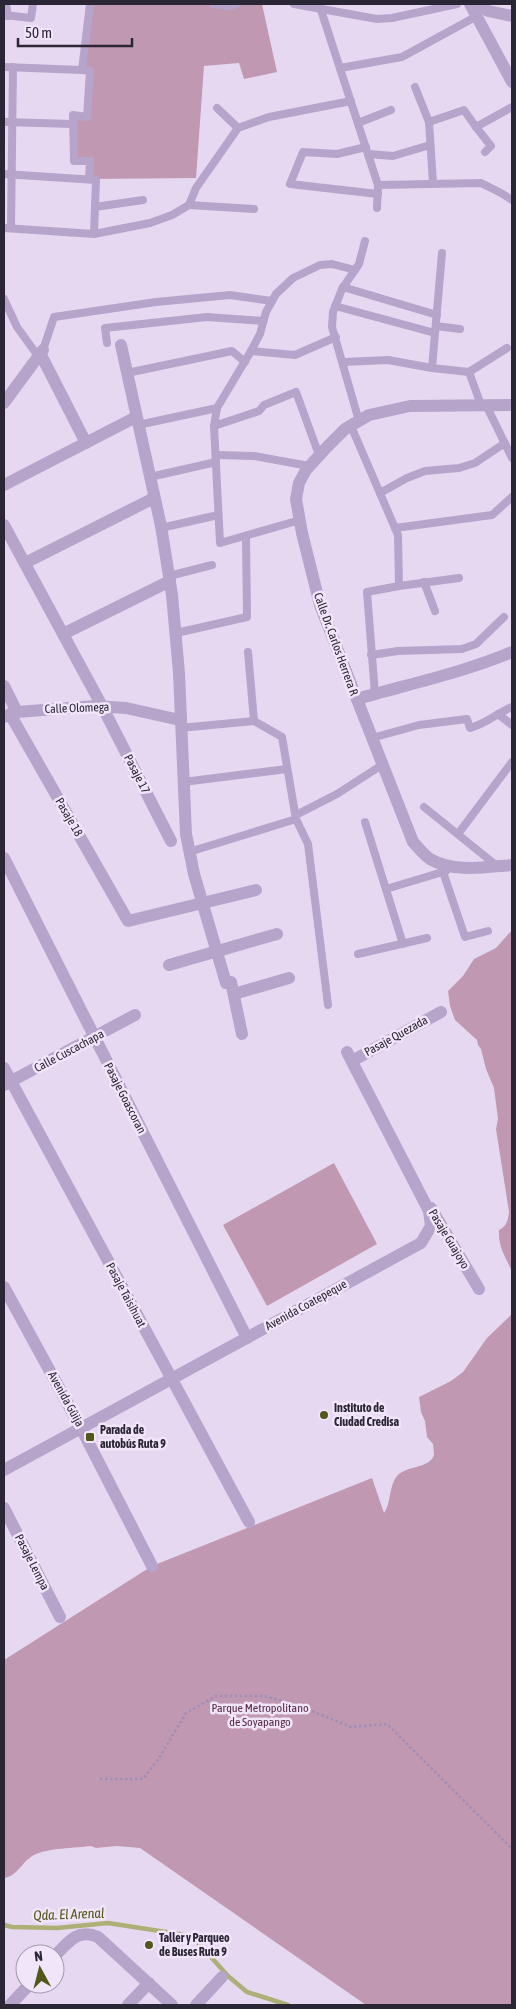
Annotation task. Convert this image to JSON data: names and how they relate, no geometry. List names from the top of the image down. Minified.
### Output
{"streets":{"street":["Calle Dr. Carlos Herrera R","Calle Olomega","Pasaje 17","Pasaje 18","Pasaje Quezada","Calle Cuscachapa","Pasaje Goascoran","Pasaje Guajoyo","Pasaje Taisihuat","Avenida Coatepeque","Avenida Güija","Pasaje Lempa"]},"crossings":[["Calle Olomega","Pasaje 17"],["Calle Olomega","Pasaje 18"],["Pasaje Quezada","Avenida Coatepeque"],["Calle Cuscachapa","Pasaje Goascoran"],["Calle Cuscachapa","Pasaje Taisihuat"],["Pasaje Goascoran","Avenida Coatepeque"],["Pasaje Guajoyo","Avenida Coatepeque"],["Pasaje Taisihuat","Avenida Coatepeque"],["Avenida Coatepeque","Avenida Güija"]],"water":["Qda. El Arenal"],"parks":["Parque Metropolitano de Soyapango"],"places":{"other":["Instituto de Ciudad Credisa","Taller y Parqueo de Buses Ruta 9"],"transit":["Parada de autobús Ruta 9"]},"scale_bar":"50 m","north":"top"}
